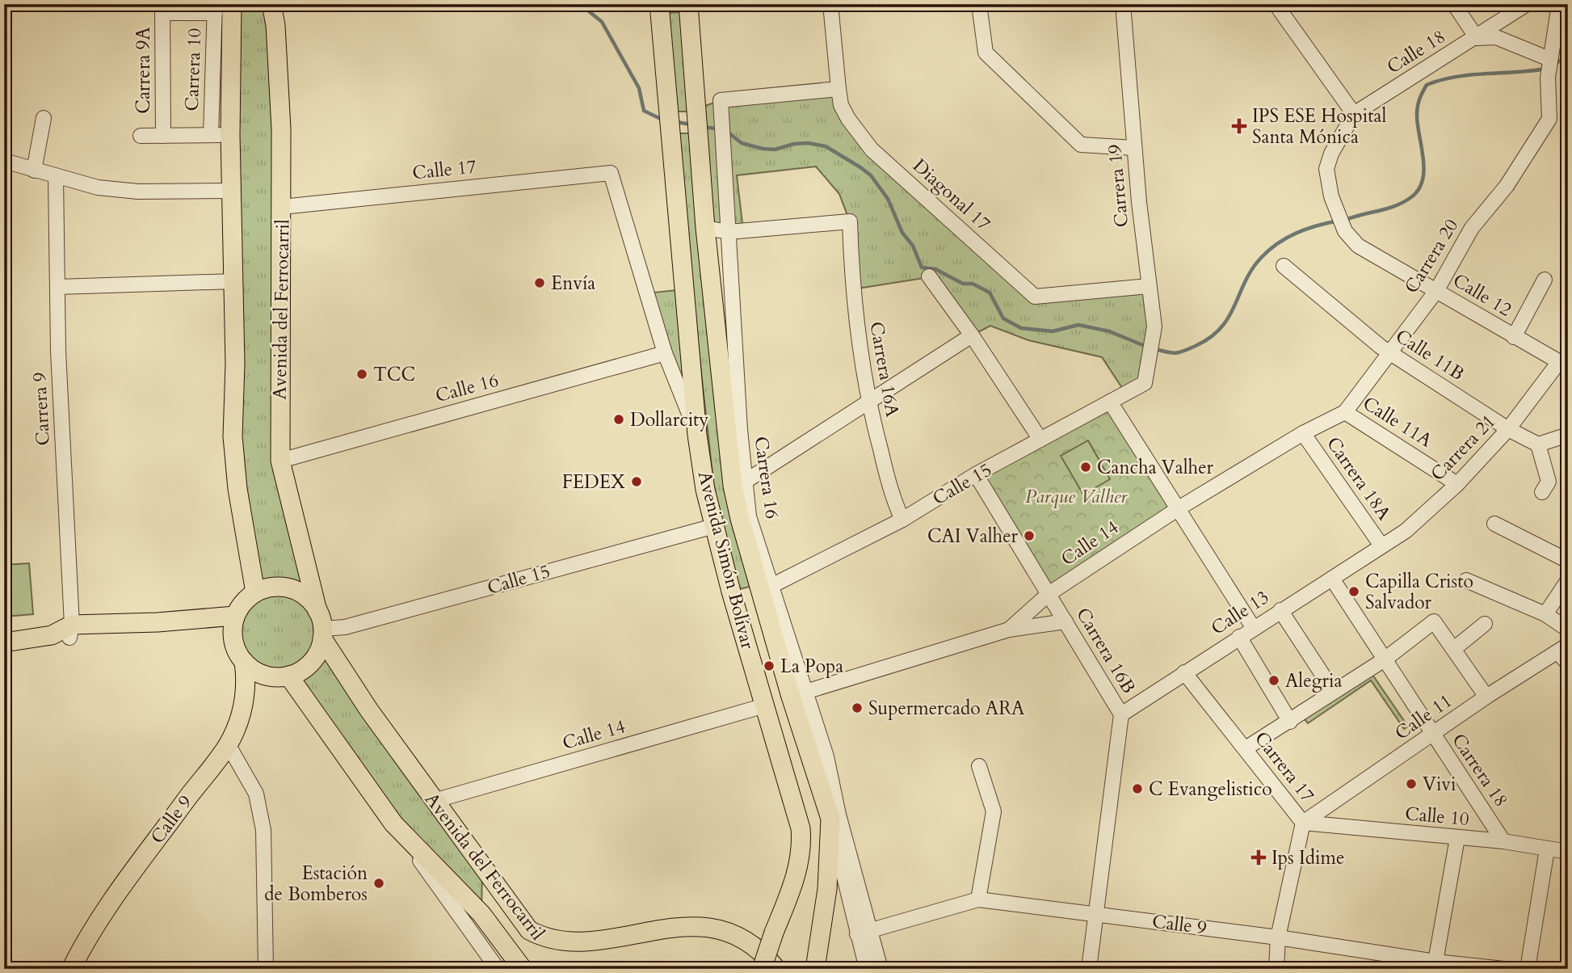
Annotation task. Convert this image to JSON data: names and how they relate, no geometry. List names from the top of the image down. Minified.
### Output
{"streets":{"main road":["Avenida del Ferrocarril","Avenida Simón Bolívar","Calle 9"],"street":["Calle 18","Carrera 10","Carrera 9A","Calle 17","Carrera 19","Diagonal 17","Carrera 20","Calle 12","Calle 11B","Carrera 16A","Calle 16","Carrera 9","Calle 11A","Carrera 21","Carrera 16","Carrera 18A","Calle 15","Calle 14","Calle 13","Carrera 16B","Calle 11","Carrera 17","Carrera 18","Calle 10"]},"crossings":[["Calle 18","Calle 12"],["Calle 17","Avenida del Ferrocarril"],["Calle 17","Calle 16"],["Carrera 19","Diagonal 17"],["Carrera 19","Calle 15"],["Diagonal 17","Carrera 16"],["Carrera 20","Calle 12"],["Carrera 20","Calle 11B"],["Carrera 20","Calle 11A"],["Carrera 20","Calle 14"],["Calle 12","Carrera 21"],["Avenida del Ferrocarril","Calle 16"],["Avenida del Ferrocarril","Calle 15"],["Avenida del Ferrocarril","Calle 14"],["Avenida del Ferrocarril","Calle 9"],["Calle 11B","Carrera 21"],["Carrera 16A","Carrera 16"],["Carrera 16A","Calle 15"],["Calle 11A","Carrera 21"],["Calle 11A","Calle 14"],["Carrera 21","Carrera 18A"],["Carrera 21","Calle 13"],["Carrera 16","Calle 15"],["Carrera 16","Calle 14"],["Carrera 16","Avenida Simón Bolívar"],["Carrera 16","Calle 9"],["Carrera 18A","Calle 14"],["Carrera 18A","Calle 13"],["Calle 15","Avenida Simón Bolívar"],["Calle 15","Carrera 16B"],["Calle 15","Calle 9"],["Calle 14","Avenida Simón Bolívar"],["Calle 14","Carrera 16B"],["Calle 13","Carrera 16B"],["Calle 13","Carrera 17"],["Calle 13","Carrera 18"],["Carrera 16B","Calle 9"],["Calle 11","Carrera 17"],["Calle 11","Carrera 18"],["Calle 11","Calle 10"],["Carrera 17","Calle 10"],["Carrera 17","Calle 9"],["Carrera 18","Calle 10"]],"parks":["Parque Valher"],"places":{"health":["IPS ESE Hospital Santa Mónica","Ips Idime"],"other":["Envía","TCC","Dollarcity","Cancha Valher","FEDEX","CAI Valher","Capilla Cristo Salvador","La Popa","Alegria","Supermercado ARA","Vivi","C Evangelistico","Estación de Bomberos"]}}
